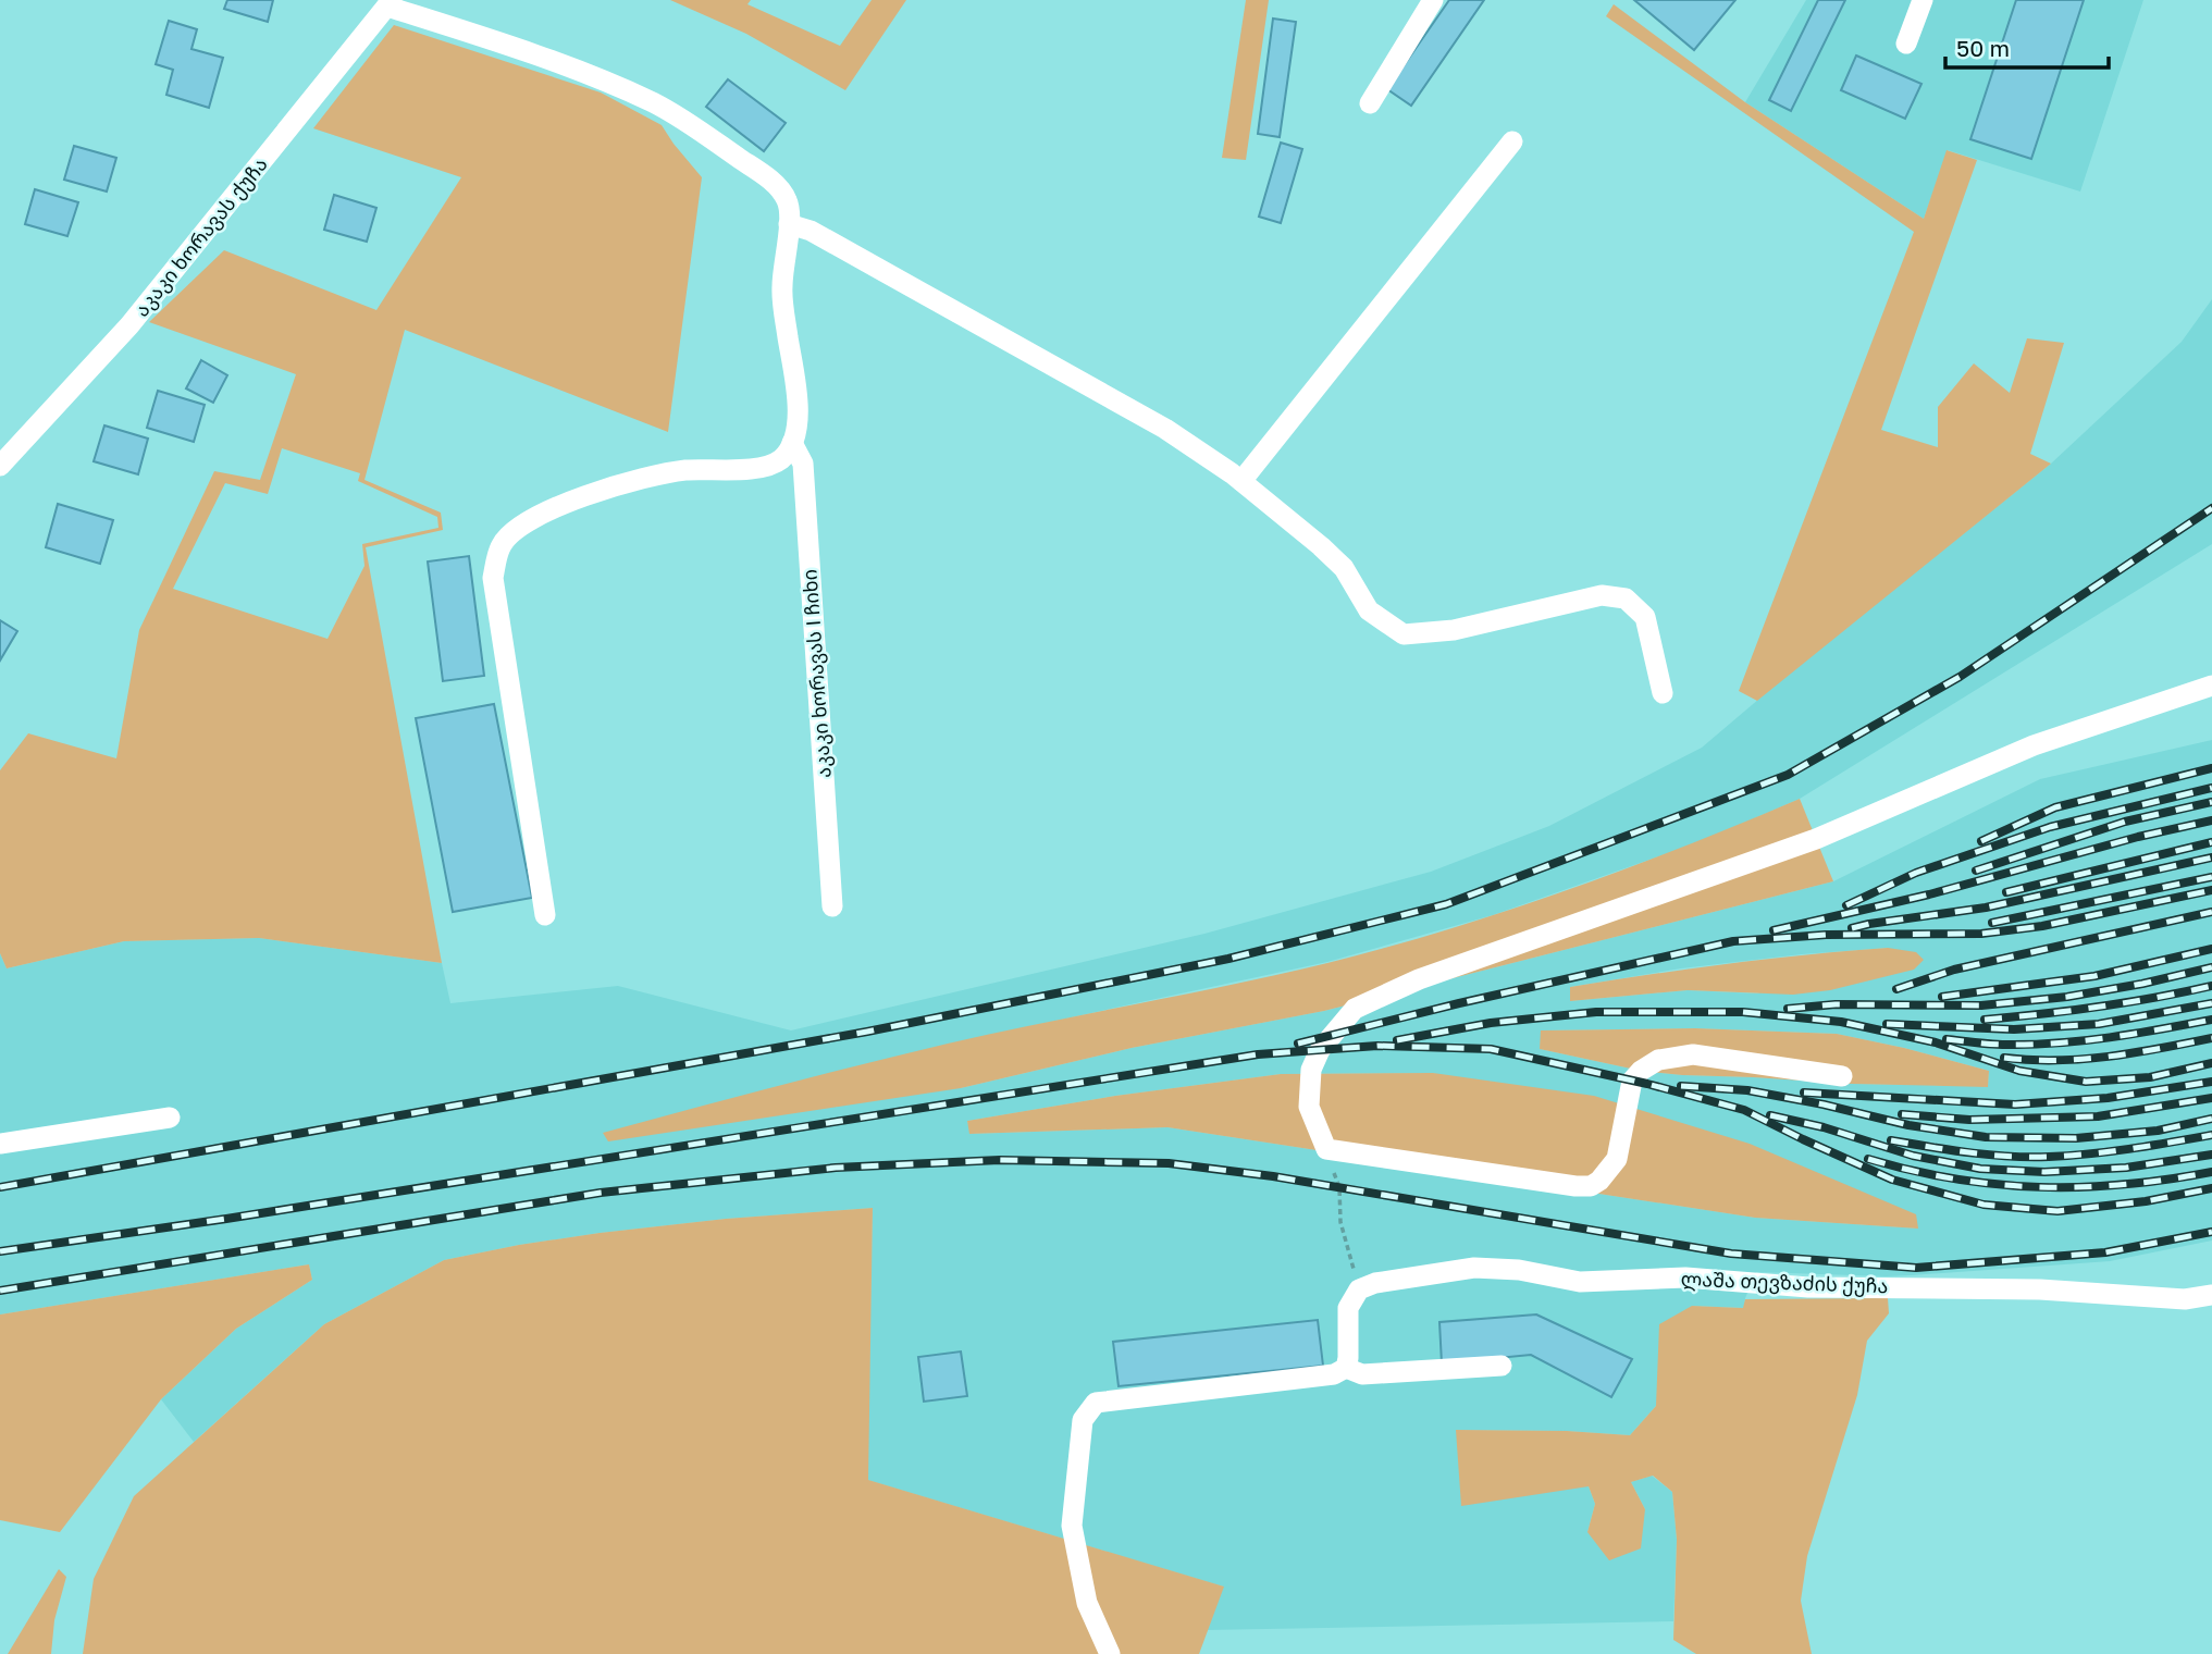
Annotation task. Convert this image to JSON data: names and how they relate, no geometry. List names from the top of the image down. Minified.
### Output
{"streets":{"street":["აკაკი ხორავას ქუჩა","აკაკი ხორავას I ჩიხი","ლაშა თევზაძის ქუჩა"]},"scale_bar":"50 m"}
